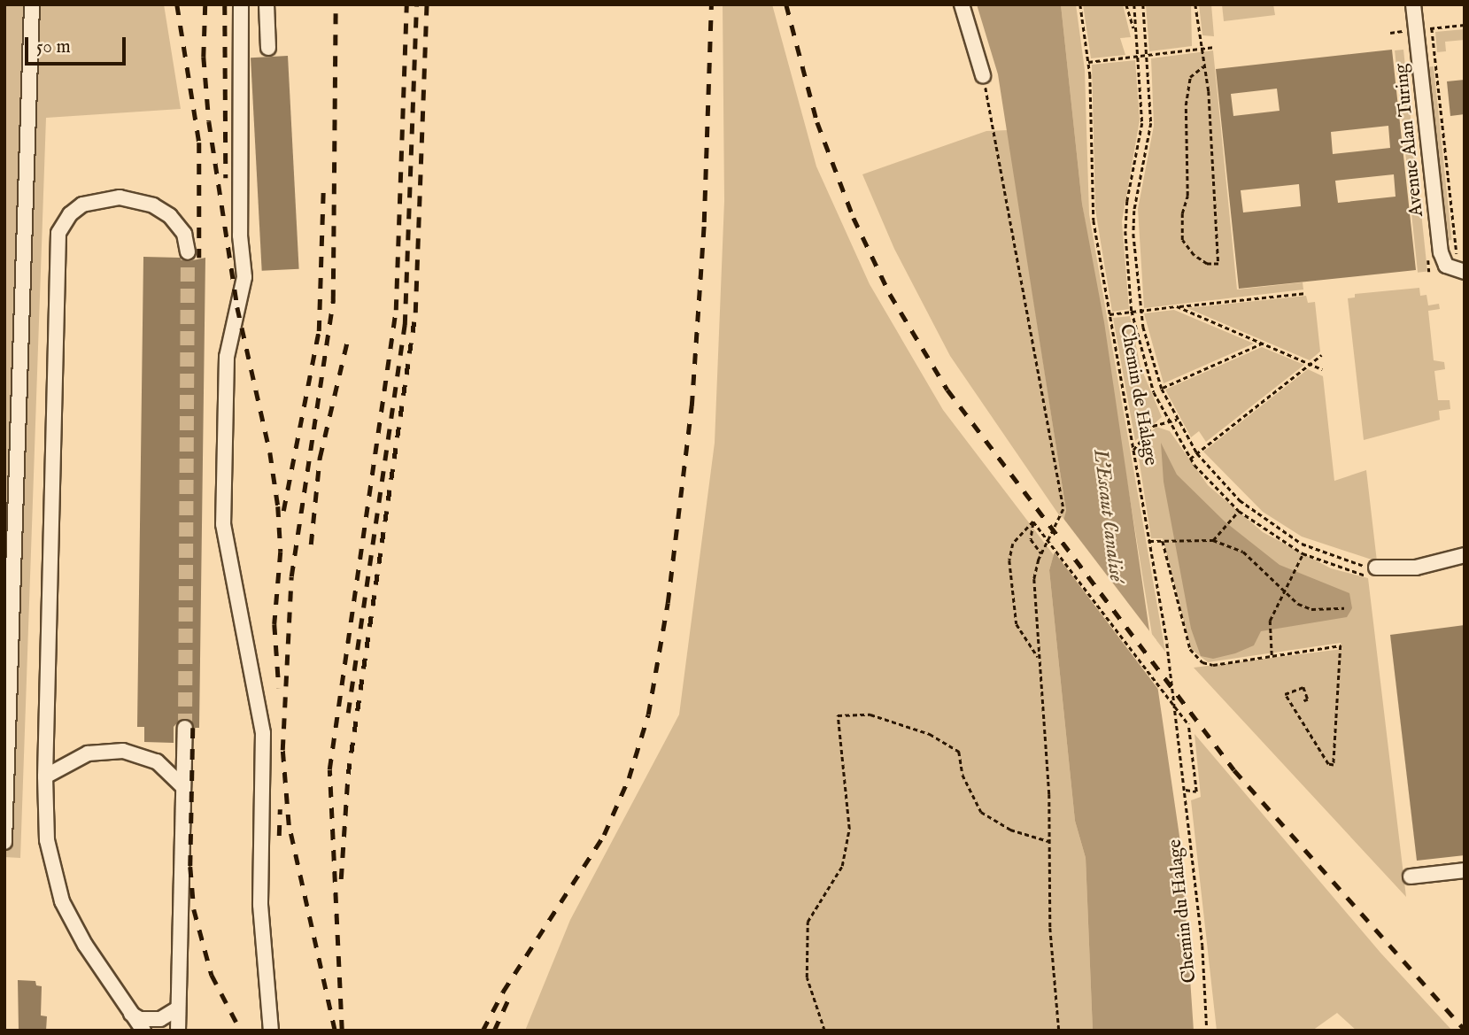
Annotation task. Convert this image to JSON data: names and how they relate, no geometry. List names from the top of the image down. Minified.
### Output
{"streets":{"street":["Avenue Alan Turing"],"path":["Chemin de Halage","Chemin du Halage"]},"crossings":[["Chemin de Halage","Chemin du Halage"]],"water":["L'Escaut Canalisé"],"scale_bar":"50 m"}
